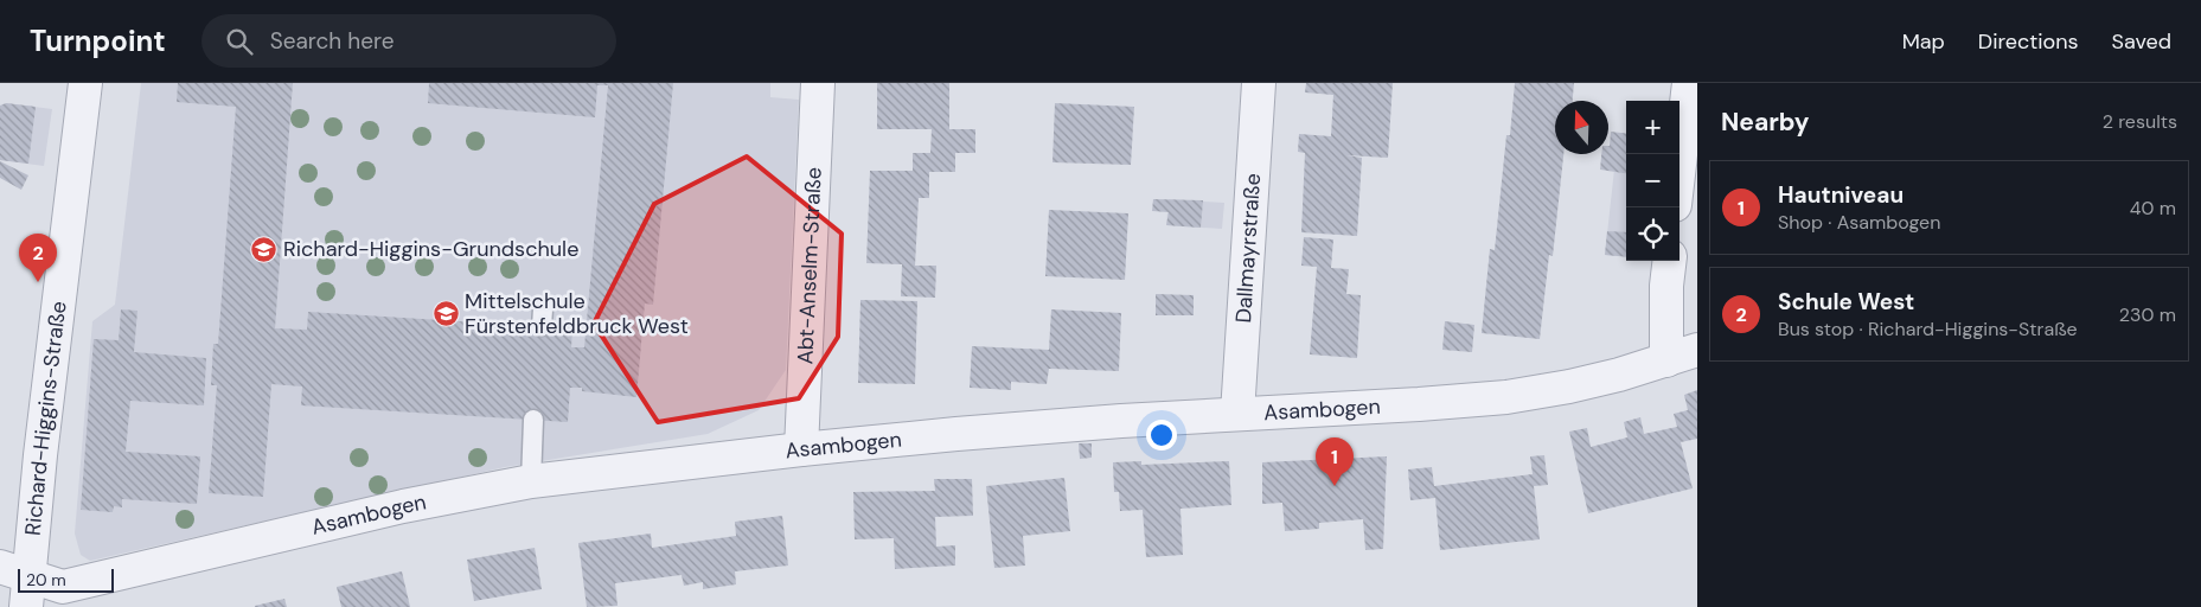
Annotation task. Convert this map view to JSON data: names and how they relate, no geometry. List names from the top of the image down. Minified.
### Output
{"streets":{"street":["Dallmayrstraße","Abt-Anselm-Straße","Asambogen","Richard-Higgins-Straße"]},"crossings":[["Dallmayrstraße","Asambogen"],["Abt-Anselm-Straße","Asambogen"],["Asambogen","Richard-Higgins-Straße"]],"places":{"school or university":["Richard-Higgins-Grundschule","Mittelschule Fürstenfeldbruck West"]},"scale_bar":"20 m","north":"top","page":{"header":"Turnpoint","search":"Search here","nav":["Map","Directions","Saved"],"heading":["Nearby","2 results"],"map_buttons":["+","−"],"list":[{"mark":"1","name":"Hautniveau","note":"Shop · Asambogen","value":"40 m"},{"mark":"2","name":"Schule West","note":"Bus stop · Richard-Higgins-Straße","value":"230 m"}],"pins":["2","1"],"scale":"20 m"}}
